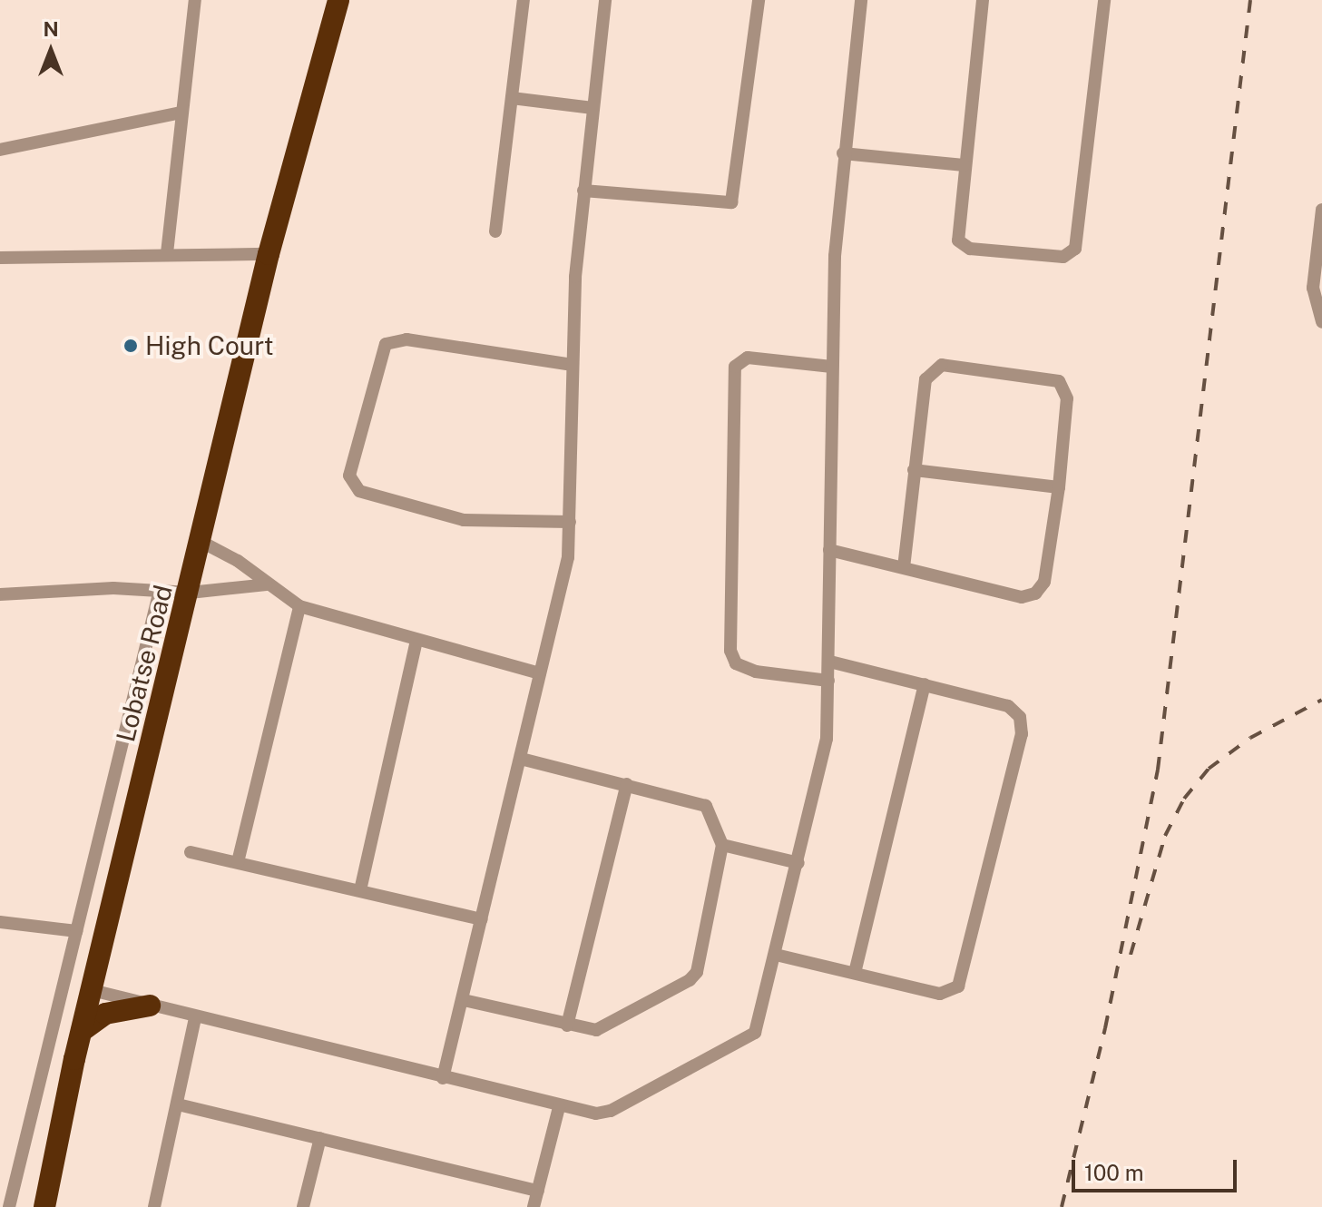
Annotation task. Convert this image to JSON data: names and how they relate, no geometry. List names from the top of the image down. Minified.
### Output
{"streets":{"highway":["Lobatse Road"]},"places":["High Court"],"scale_bar":"100 m","north":"top"}
